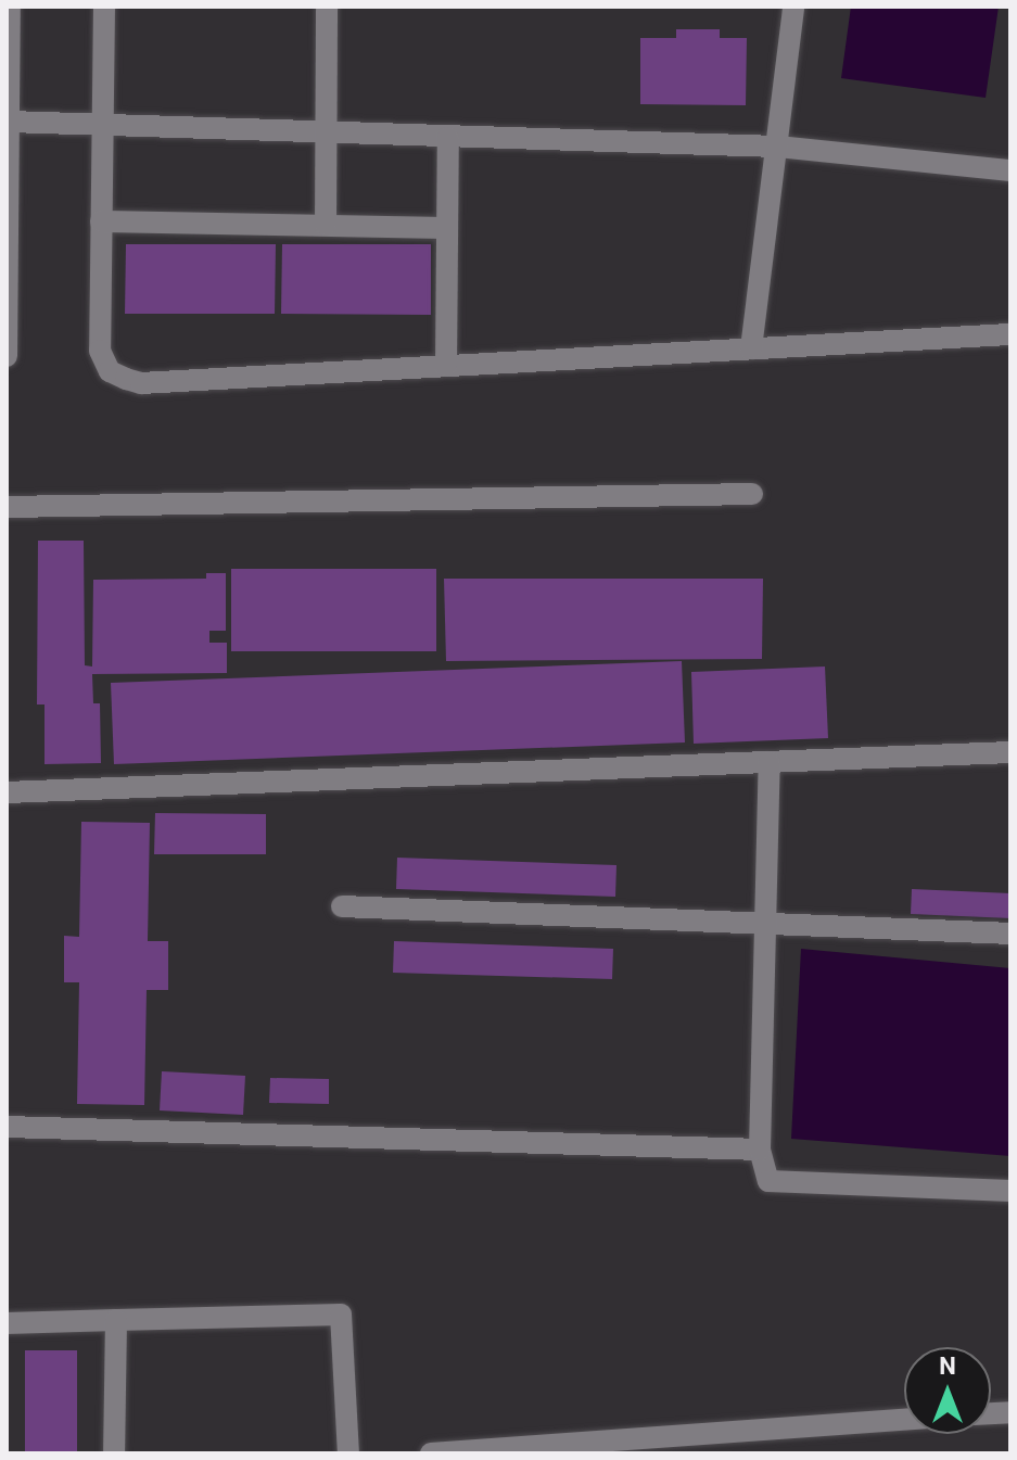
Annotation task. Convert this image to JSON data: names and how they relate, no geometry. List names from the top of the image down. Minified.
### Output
{"north":"top"}
